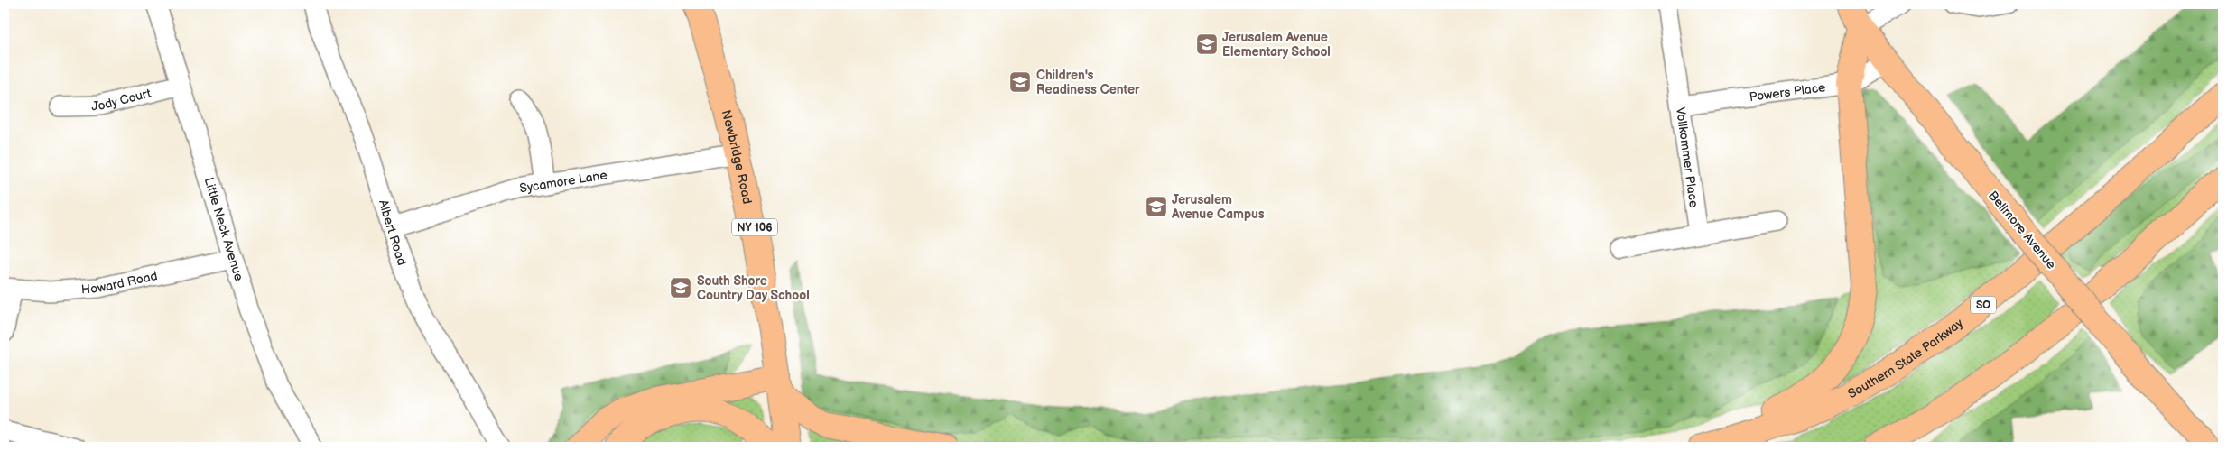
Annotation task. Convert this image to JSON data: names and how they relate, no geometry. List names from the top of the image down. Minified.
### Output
{"streets":{"main road":["Newbridge Road","NY 106","Bellmore Avenue","SO","Southern State Parkway"],"street":["Powers Place","Jody Court","Vollkommer Place","Sycamore Lane","Little Neck Avenue","Albert Road","Howard Road"]},"crossings":[["Powers Place","Vollkommer Place"],["Powers Place","Bellmore Avenue"],["Jody Court","Little Neck Avenue"],["Newbridge Road","Sycamore Lane"],["Sycamore Lane","Albert Road"],["Little Neck Avenue","Howard Road"]],"places":{"school or university":["Jerusalem Avenue Elementary School","Children's Readiness Center","Jerusalem Avenue Campus","South Shore Country Day School"]}}
